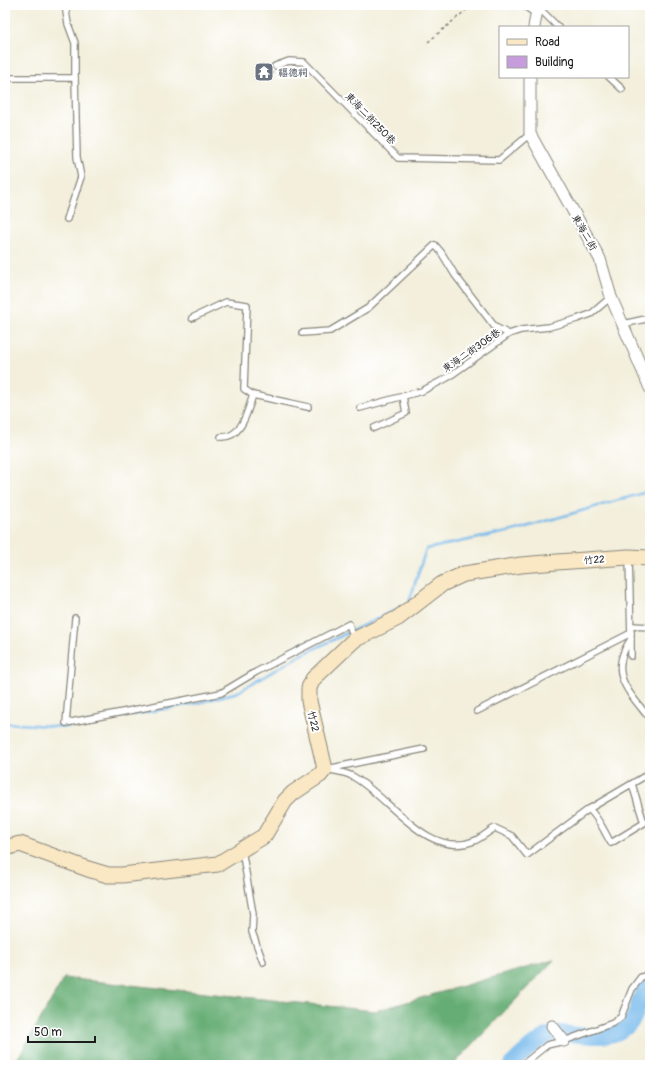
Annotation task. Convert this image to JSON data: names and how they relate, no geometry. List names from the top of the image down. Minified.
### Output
{"streets":{"street":["東海二街","竹22"],"lane":["東海二街250巷","東海二街306巷"]},"crossings":[["東海二街250巷","東海二街"],["東海二街","東海二街306巷"]],"places":{"temple":["福德祠"]},"legend":["Road","Building"],"scale_bar":"50 m"}
